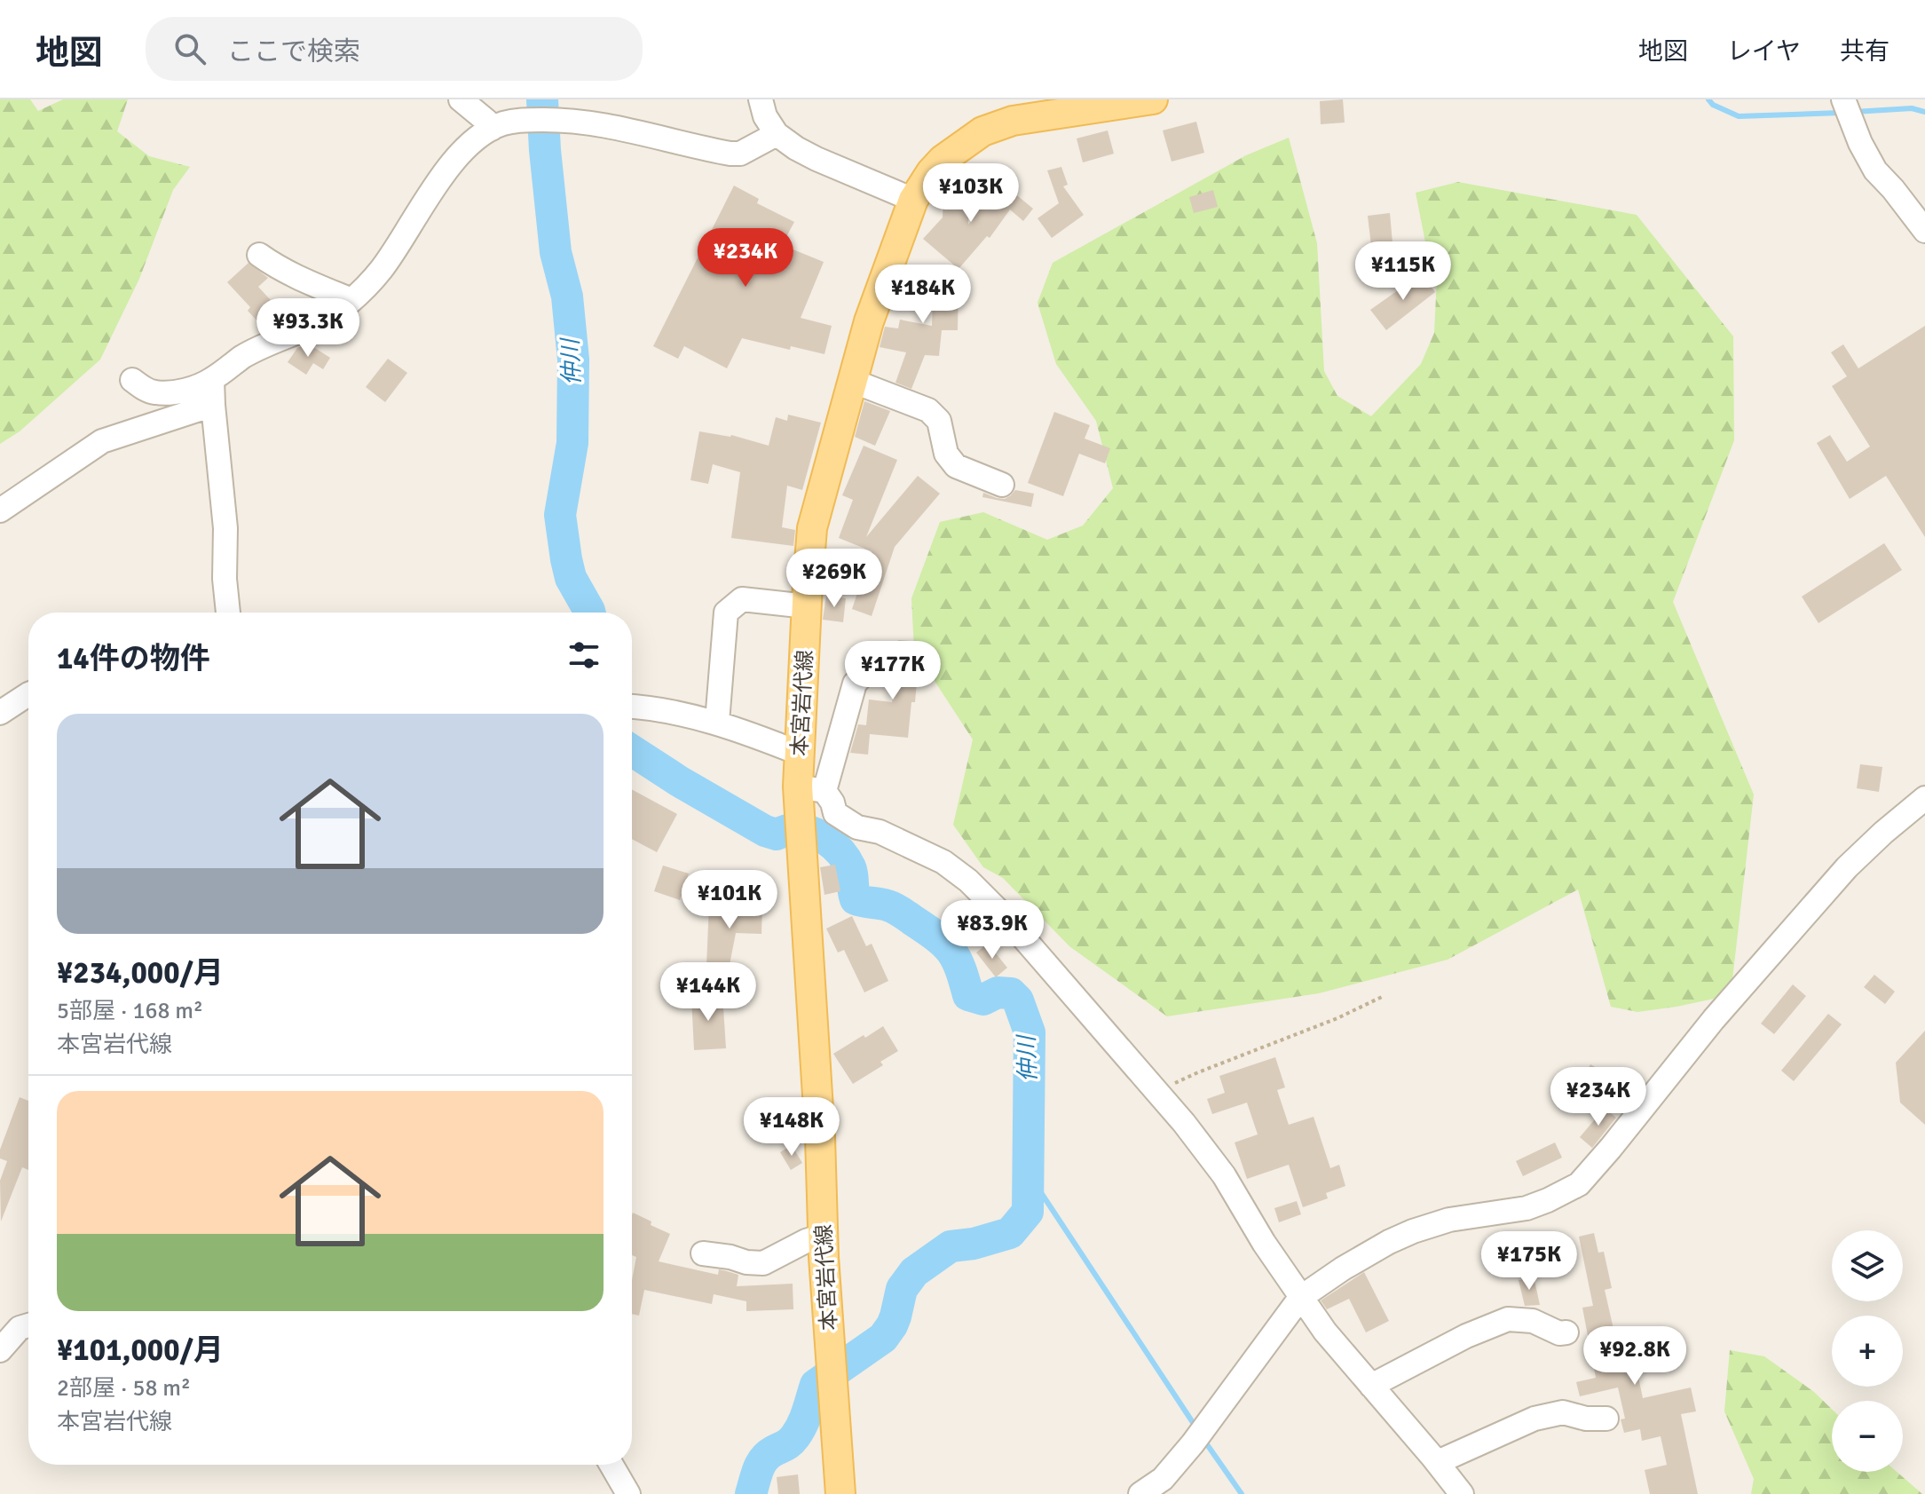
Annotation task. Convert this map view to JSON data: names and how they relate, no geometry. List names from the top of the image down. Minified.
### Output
{"streets":{"main road":["本宮岩代線"]},"water":["仲川"],"page":{"header":"地図","search":"ここで検索","nav":["地図","レイヤ","共有"],"price":["¥103K","¥234K","¥115K","¥184K","¥93.3K","¥269K","¥177K","¥101K","¥83.9K","¥144K","¥234K","¥148K","¥175K","¥92.8K"],"heading":"14件の物件","list":[{"name":"¥234,000/月","note":"5部屋 · 168 m² · 本宮岩代線"},{"name":"¥101,000/月","note":"2部屋 · 58 m² · 本宮岩代線"}],"map_buttons":["+","−"]}}
